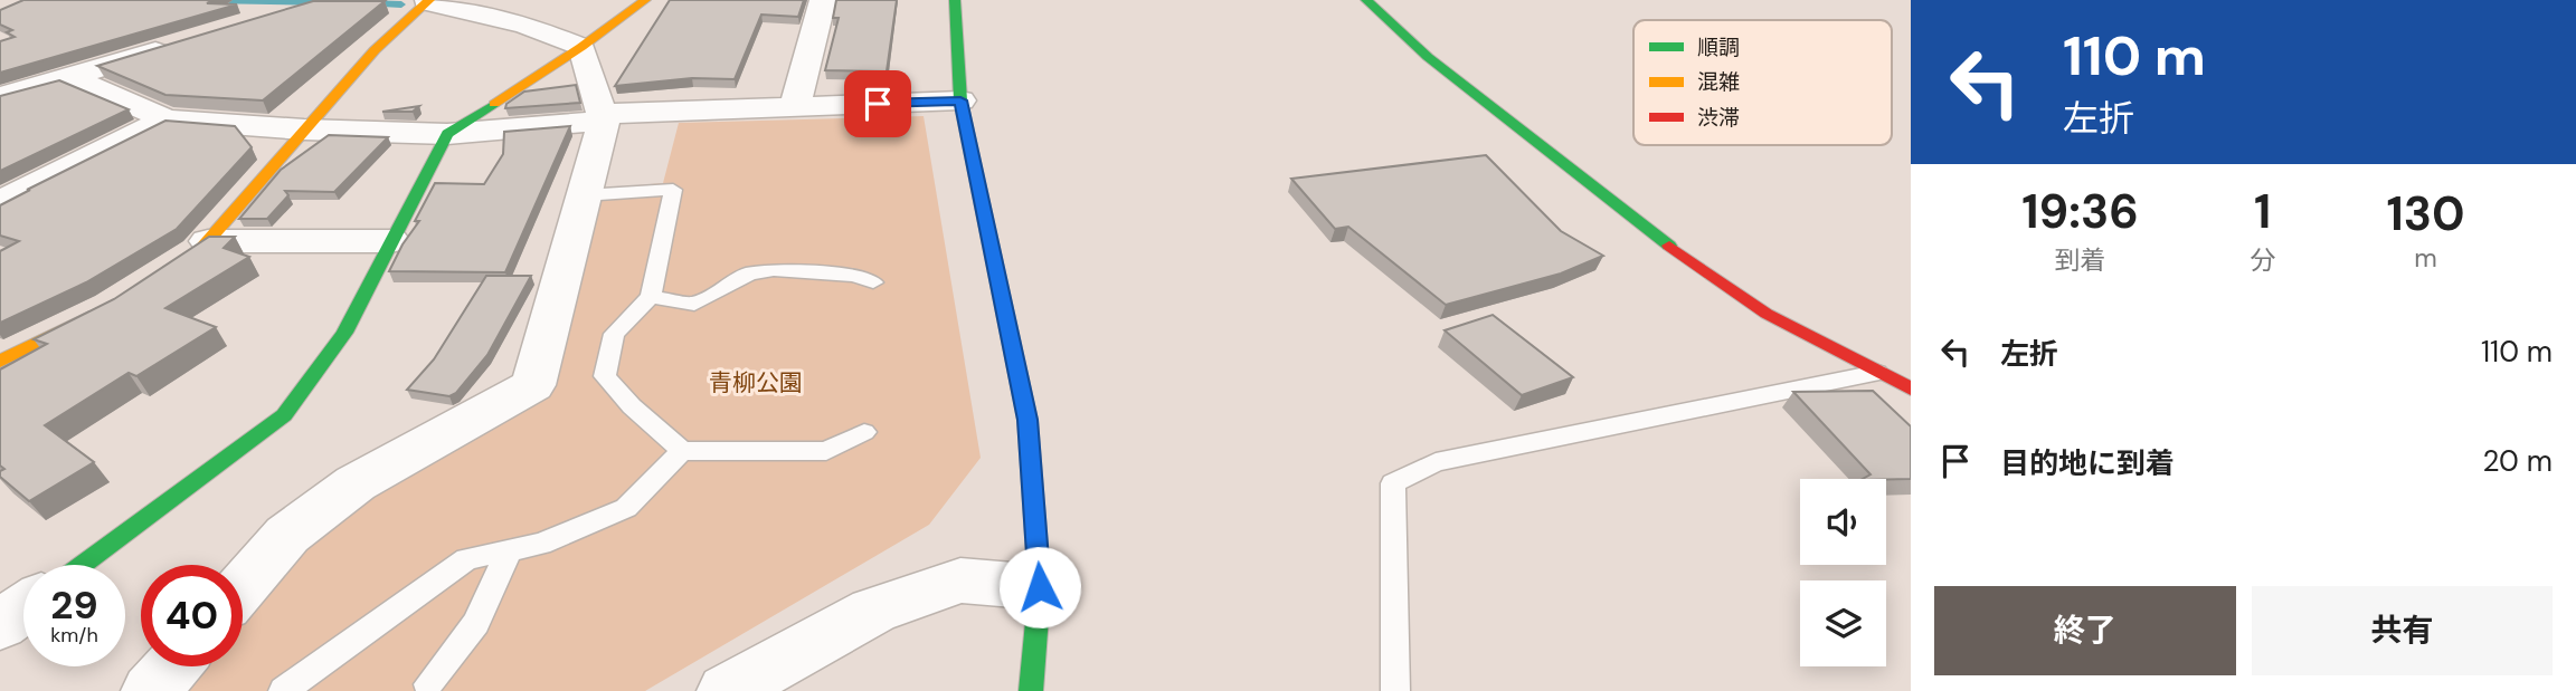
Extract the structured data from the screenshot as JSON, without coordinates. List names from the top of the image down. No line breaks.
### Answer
{"parks":["青柳公園"],"legend":["順調","混雑","渋滞"],"page":{"turn":["110 m","左折"],"eta":["19:36","到着","1","分","130","m"],"list":[{"name":"左折","value":"110 m"},{"name":"目的地に到着","value":"20 m"}],"speed":"29 km/h","limit":"40","buttons":["終了","共有"]}}
